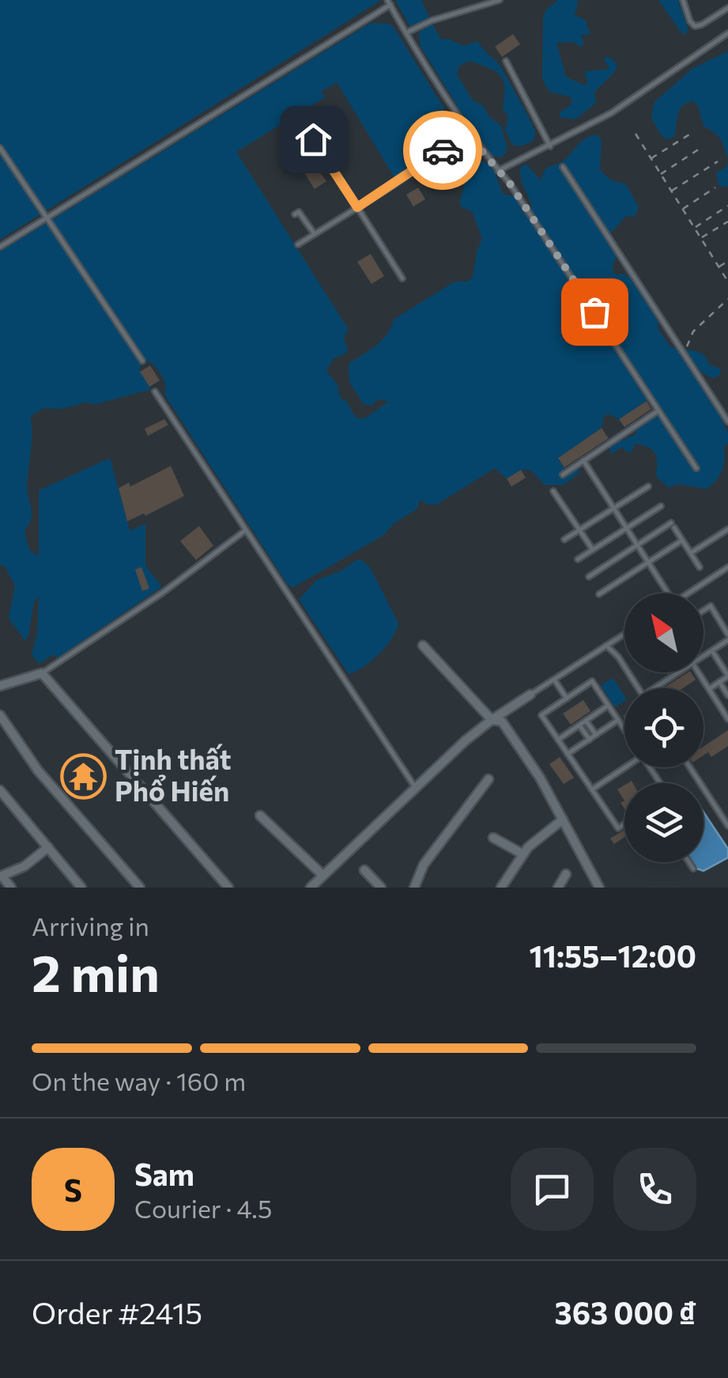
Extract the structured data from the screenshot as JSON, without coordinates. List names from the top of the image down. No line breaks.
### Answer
{"places":{"temple":["Tịnh thất Phổ Hiến"]},"north":"top left","page":{"heading":["2 min","Arriving in","11:55–12:00"],"panel":["Sam","Courier · 4.5","Order #2415","363 000 ₫"],"bar":"On the way · 160 m","round":"S"}}
